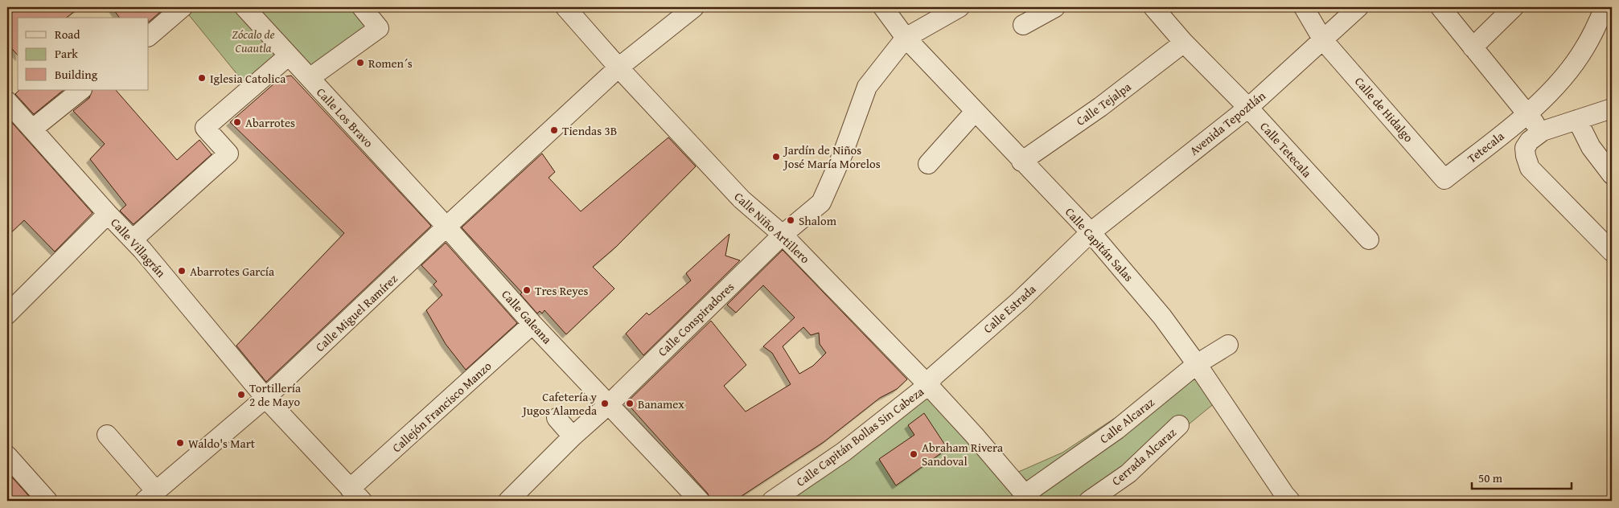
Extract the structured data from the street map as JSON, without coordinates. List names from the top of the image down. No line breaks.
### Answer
{"streets":{"street":["Calle Tejalpa","Calle de Hidalgo","Calle Los Bravo","Avenida Tepoztlán","Tetecala","Calle Tetecala","Calle Niño Artillero","Calle Capitán Salas","Calle Villagrán","Calle Estrada","Calle Miguel Ramírez","Calle Galeana","Calle Conspiradores","Callejón Francisco Manzo","Calle Alcaraz","Calle Capitán Bollas Sin Cabeza","Cerrada Alcaraz"]},"crossings":[["Calle Tejalpa","Calle Tetecala"],["Calle Tejalpa","Calle Capitán Salas"],["Calle de Hidalgo","Avenida Tepoztlán"],["Calle de Hidalgo","Tetecala"],["Calle Los Bravo","Calle Miguel Ramírez"],["Calle Los Bravo","Calle Galeana"],["Avenida Tepoztlán","Calle Tetecala"],["Avenida Tepoztlán","Calle Capitán Salas"],["Avenida Tepoztlán","Calle Estrada"],["Calle Niño Artillero","Calle Estrada"],["Calle Niño Artillero","Calle Miguel Ramírez"],["Calle Niño Artillero","Calle Conspiradores"],["Calle Niño Artillero","Calle Alcaraz"],["Calle Niño Artillero","Calle Capitán Bollas Sin Cabeza"],["Calle Capitán Salas","Calle Estrada"],["Calle Capitán Salas","Calle Conspiradores"],["Calle Capitán Salas","Calle Alcaraz"],["Calle Villagrán","Calle Miguel Ramírez"],["Calle Villagrán","Callejón Francisco Manzo"],["Calle Estrada","Calle Capitán Bollas Sin Cabeza"],["Calle Miguel Ramírez","Calle Galeana"],["Calle Galeana","Calle Conspiradores"],["Calle Galeana","Callejón Francisco Manzo"]],"parks":["Zócalo de Cuautla"],"places":["Romen´s","Iglesia Catolica","Abarrotes","Tiendas 3B","Jardín de Niños José María Morelos","Shalom","Abarrotes García","Tres Reyes","Tortillería 2 de Mayo","Cafetería y Jugos Alameda","Banamex","Waldo's Mart","Abraham Rivera Sandoval"],"legend":["Road","Park","Building"],"scale_bar":"50 m"}
